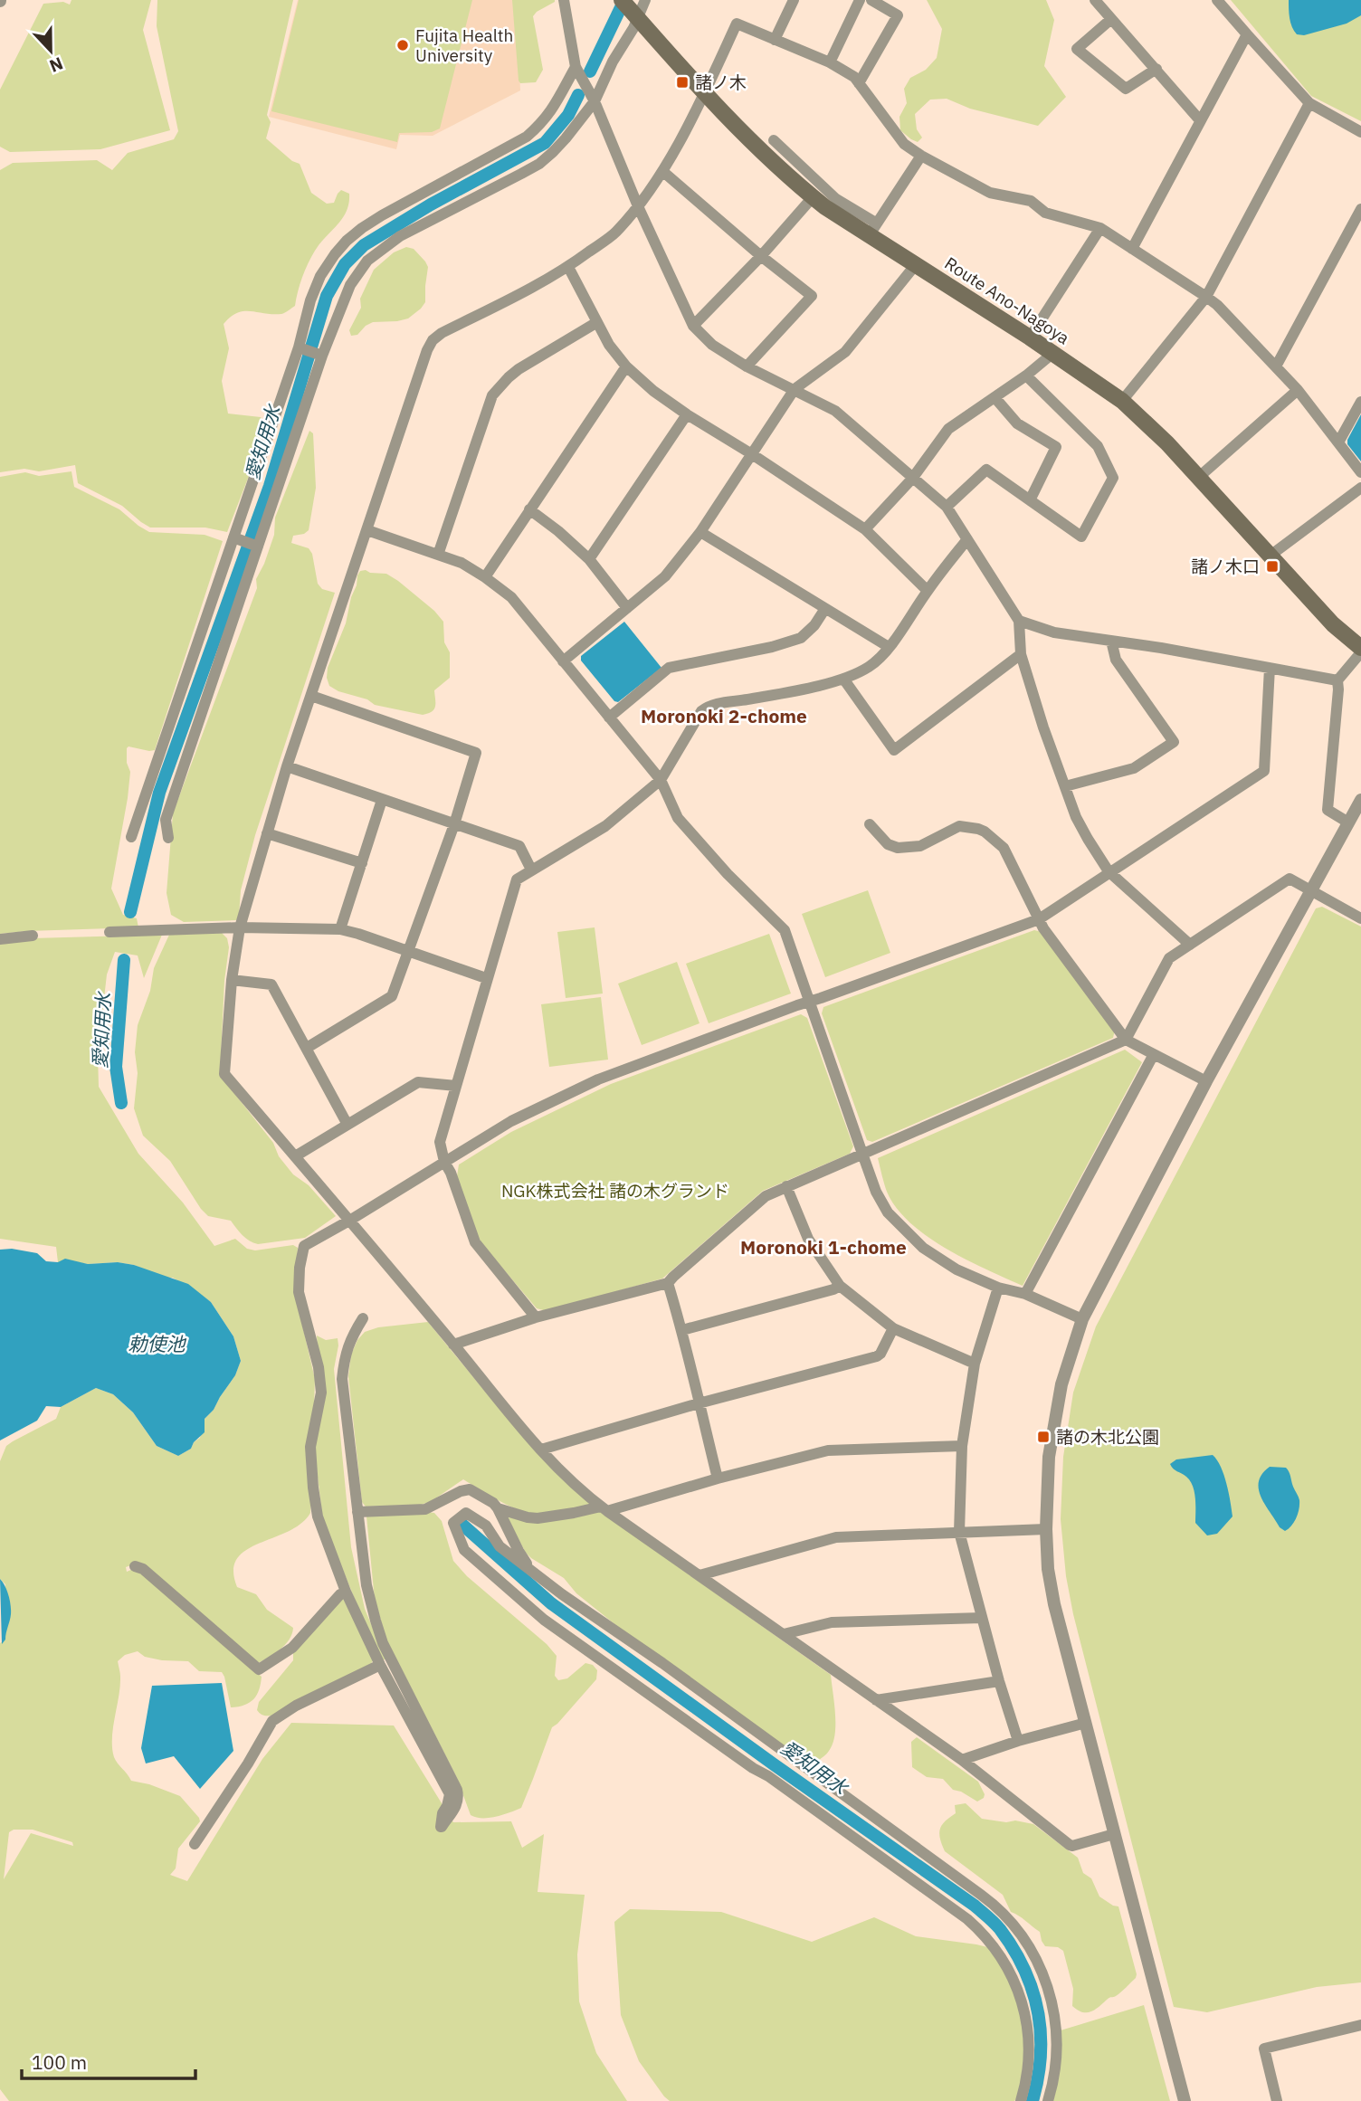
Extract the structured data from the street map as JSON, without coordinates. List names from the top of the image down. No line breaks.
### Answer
{"streets":{"main road":["Route Ano-Nagoya"]},"districts":["Moronoki 2-chome","Moronoki 1-chome"],"water":["愛知用水","勅使池"],"parks":["NGK株式会社 諸の木グランド"],"places":{"other":["Fujita Health University"],"transit":["諸ノ木","諸ノ木口","諸の木北公園"]},"scale_bar":"100 m","north":"bottom"}
